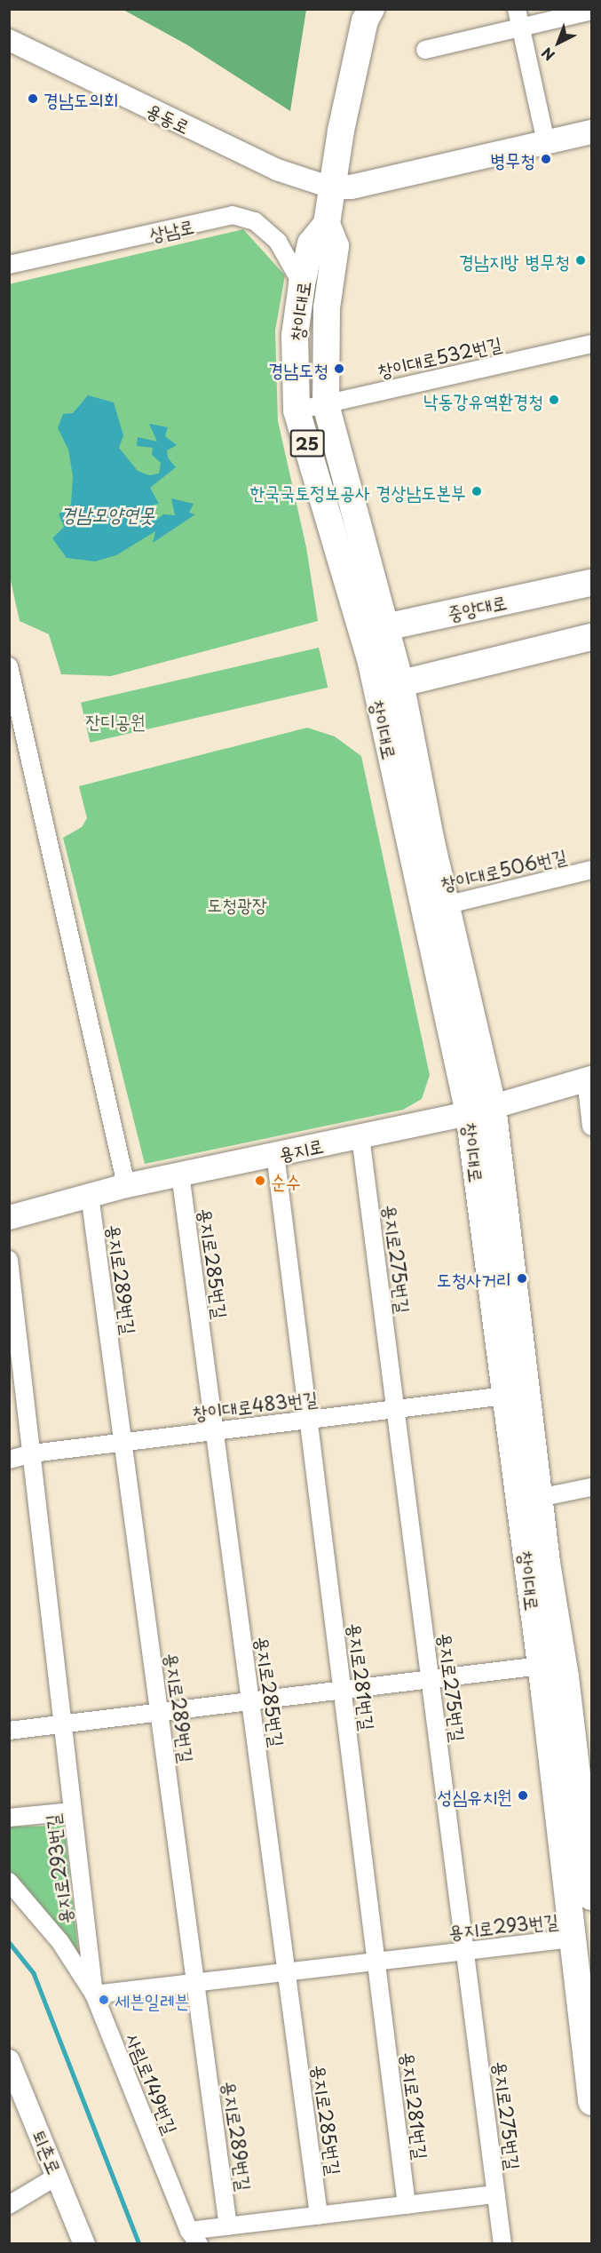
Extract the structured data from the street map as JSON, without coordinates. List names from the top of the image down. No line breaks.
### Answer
{"streets":{"main road":["창이대로","25","중앙대로","용지로"],"street":["용동로","상남로","창이대로532번길","창이대로506번길","용지로275번길","용지로285번길","용지로289번길","창이대로483번길","용지로281번길","용지로293번길","사림로149번길","퇴촌로"]},"crossings":[["용동로","창이대로"],["상남로","창이대로"],["창이대로","창이대로532번길"],["창이대로","중앙대로"],["창이대로","창이대로506번길"],["창이대로","용지로"],["창이대로","창이대로483번길"],["창이대로","용지로293번길"],["용지로","용지로275번길"],["용지로","용지로285번길"],["용지로","용지로289번길"],["용지로","용지로281번길"],["용지로275번길","창이대로483번길"],["용지로275번길","용지로293번길"],["용지로275번길","사림로149번길"],["용지로285번길","창이대로483번길"],["용지로285번길","용지로293번길"],["용지로285번길","사림로149번길"],["용지로289번길","창이대로483번길"],["용지로289번길","용지로293번길"],["용지로289번길","사림로149번길"],["창이대로483번길","용지로281번길"],["창이대로483번길","용지로293번길"],["용지로281번길","용지로293번길"],["용지로281번길","사림로149번길"],["용지로293번길","사림로149번길"]],"water":["경남모양연못"],"parks":["잔디공원","도청광장"],"places":["경남도의회","병무청","경남지방 병무청","경남도청","낙동강유역환경청","한국국토정보공사 경상남도본부","순수","도청사거리","성심유치원","세븐일레븐"],"north":"bottom left"}
